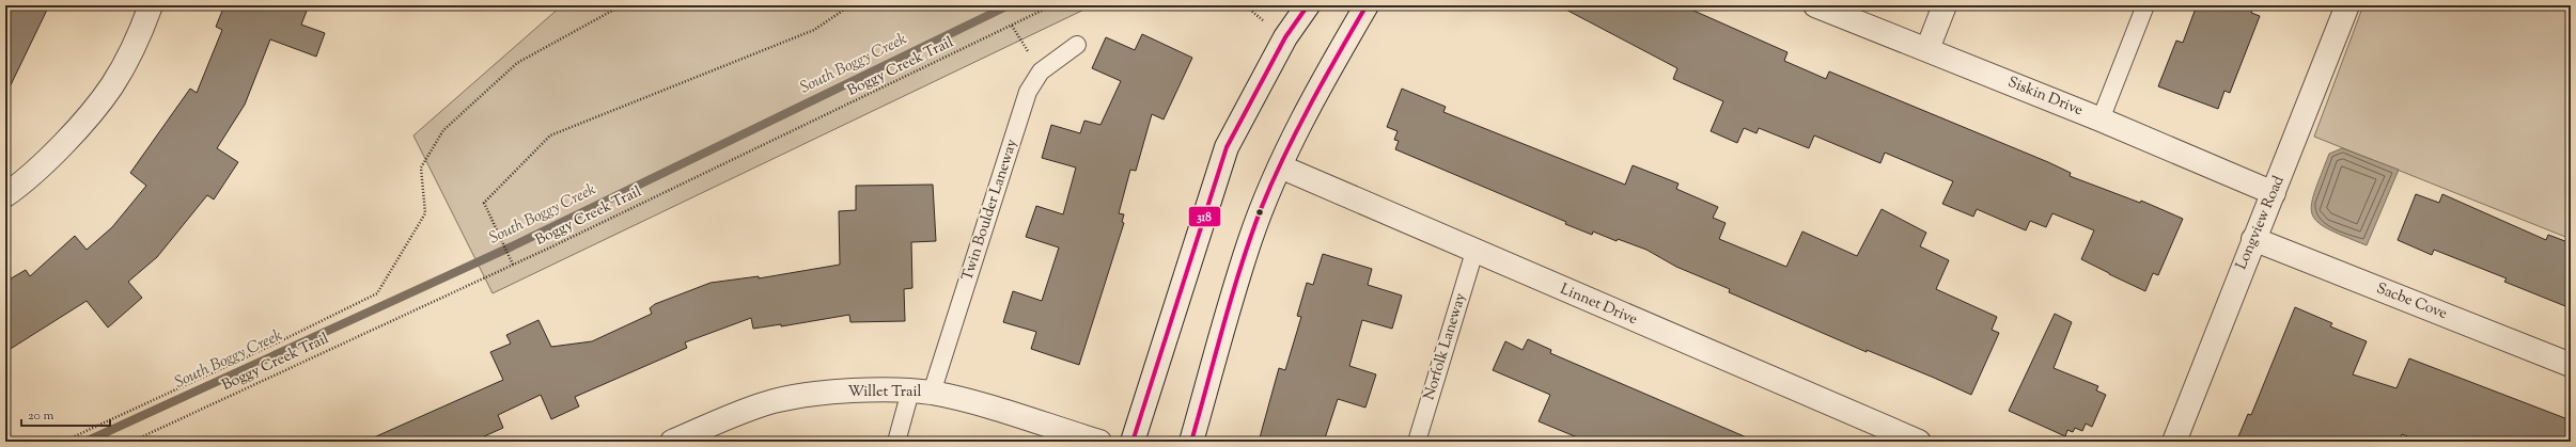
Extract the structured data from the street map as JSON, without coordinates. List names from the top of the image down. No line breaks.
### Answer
{"streets":{"street":["Siskin Drive","Longview Road","Sacbe Cove","Linnet Drive","Willet Trail"],"lane":["Twin Boulder Laneway","Norfolk Laneway"],"path":["Boggy Creek Trail"]},"crossings":[["Siskin Drive","Longview Road"],["Twin Boulder Laneway","Willet Trail"],["Longview Road","Sacbe Cove"],["Linnet Drive","Norfolk Laneway"]],"water":["South Boggy Creek"],"lines":["transit line 318"],"scale_bar":"20 m"}
